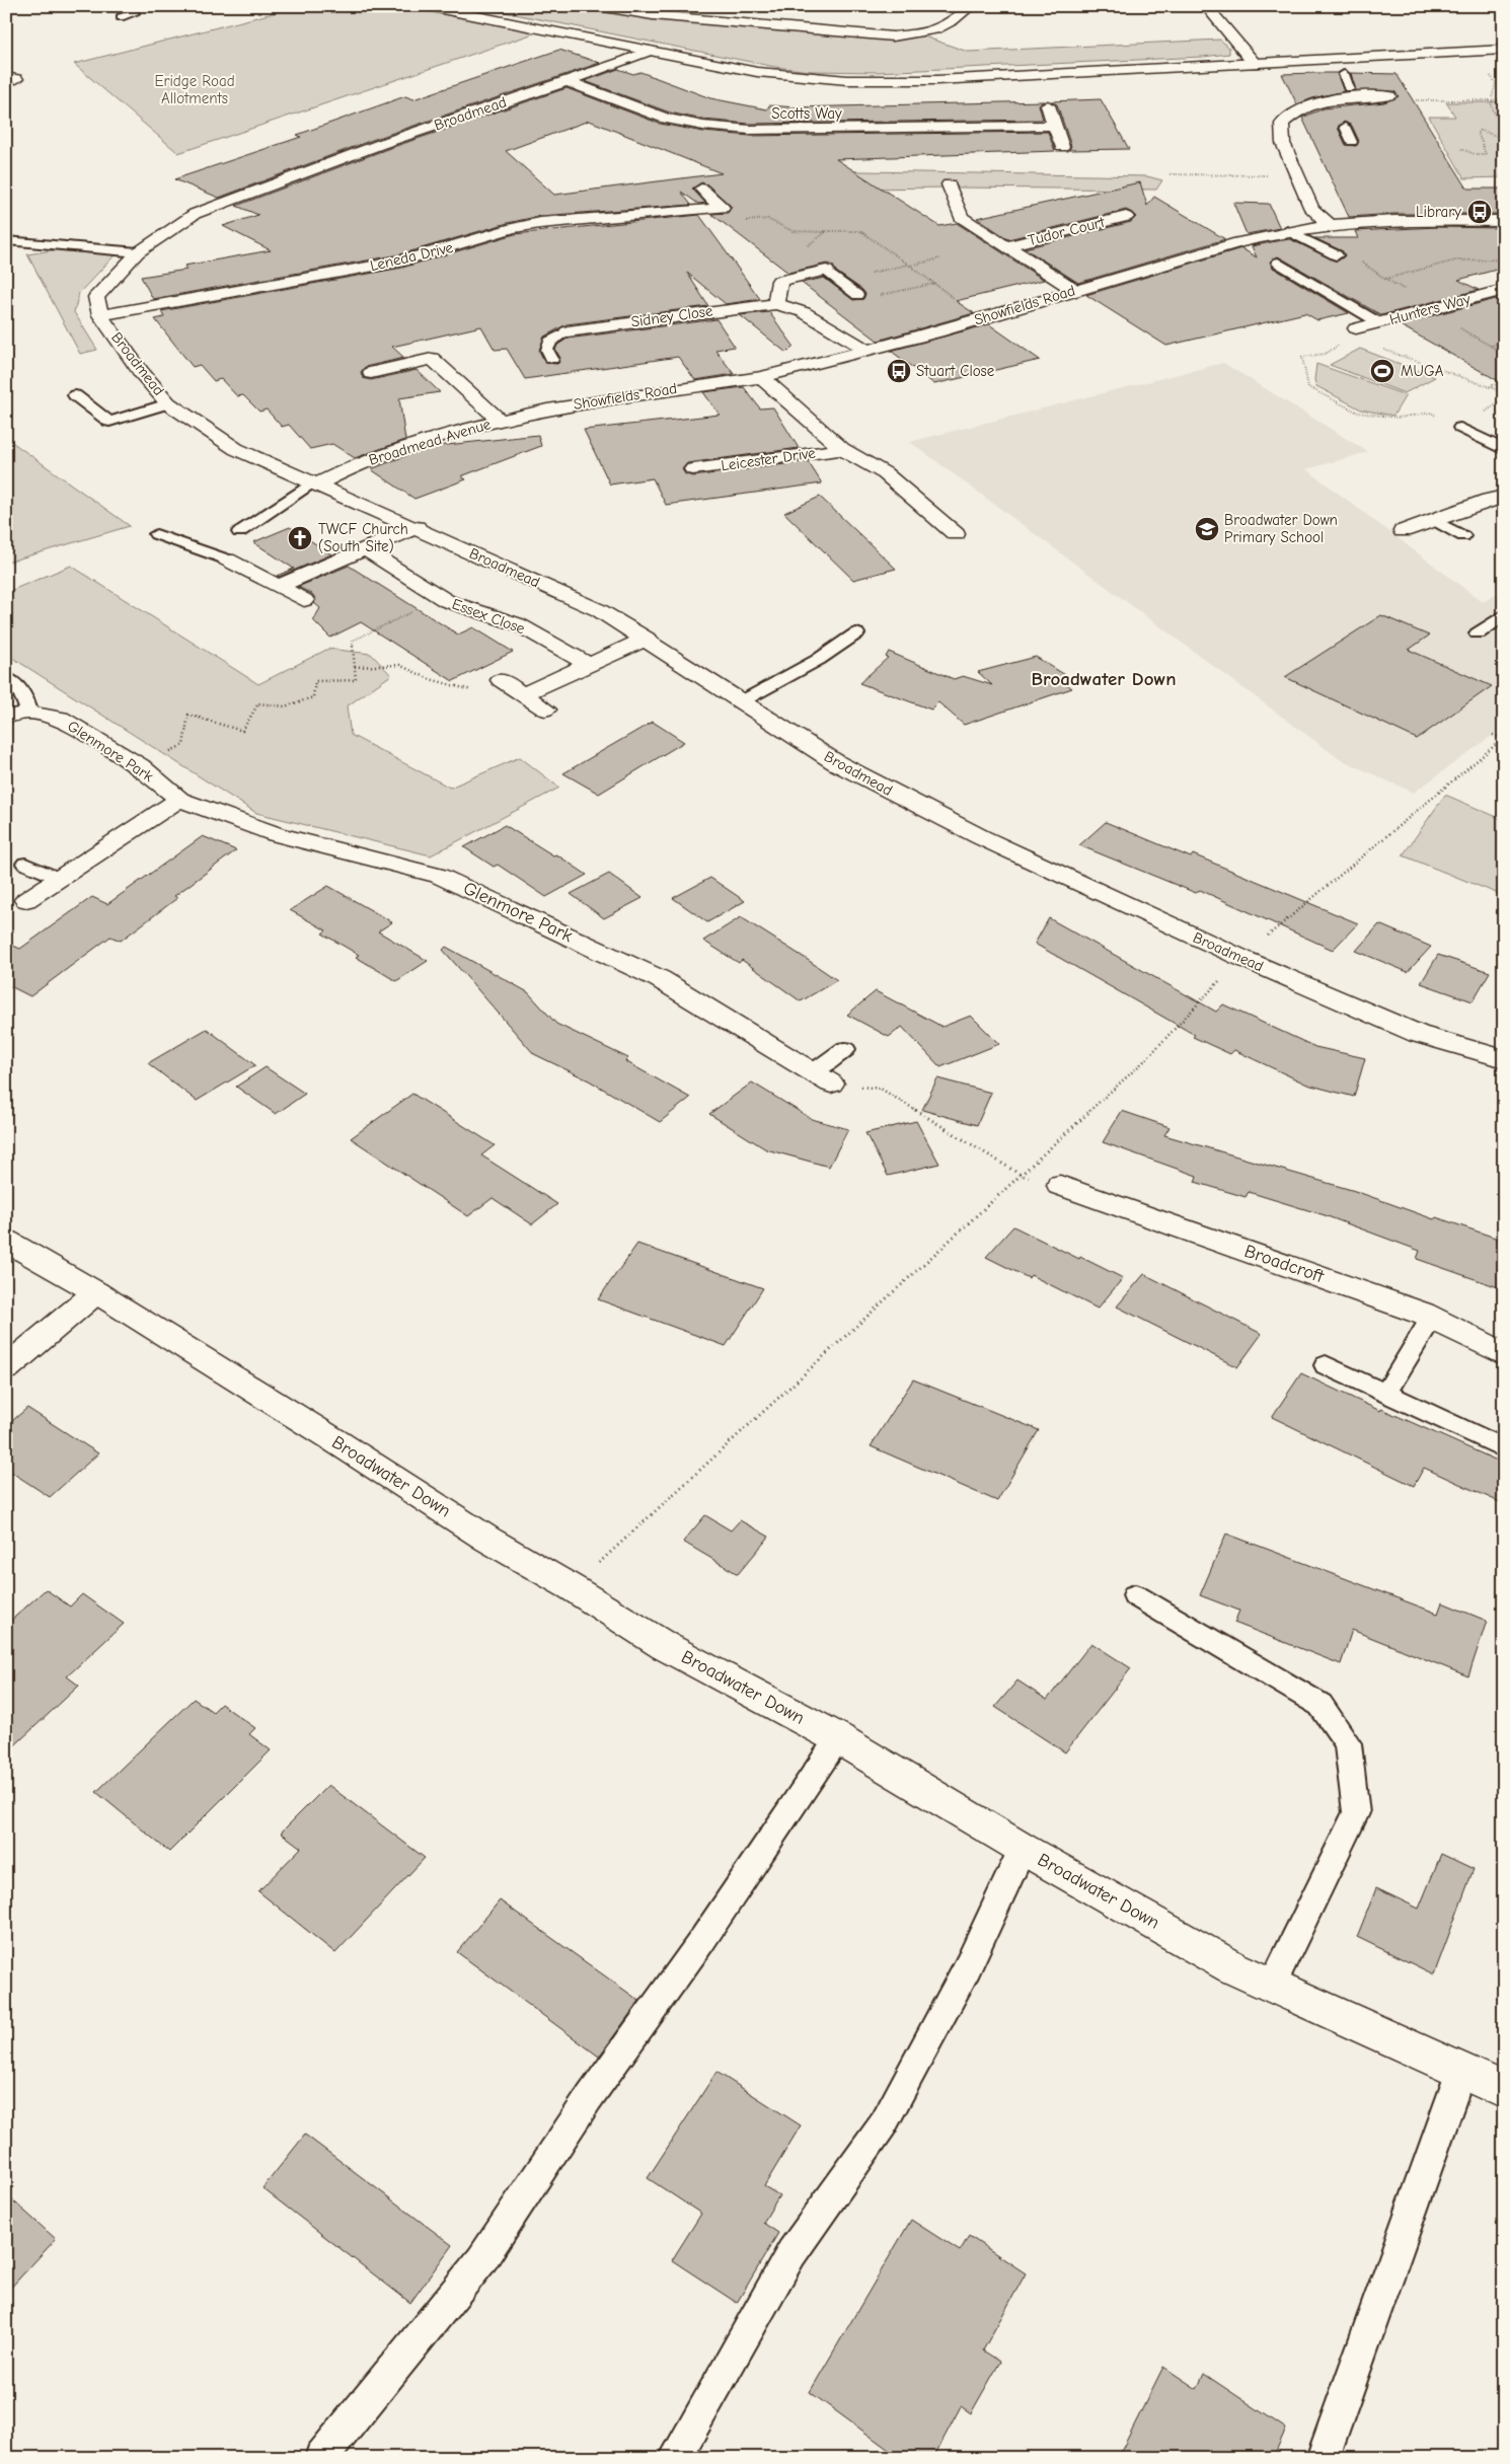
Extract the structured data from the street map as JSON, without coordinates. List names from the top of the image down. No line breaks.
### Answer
{"streets":{"main road":["Broadmead","Scotts Way","Tudor Court","Leneda Drive","Showfields Road","Hunters Way","Sidney Close","Broadmead Avenue","Leicester Drive","Essex Close","Glenmore Park","Broadcroft","Broadwater Down"]},"crossings":[["Broadmead","Scotts Way"],["Broadmead","Leneda Drive"],["Broadmead","Broadmead Avenue"],["Tudor Court","Showfields Road"],["Showfields Road","Sidney Close"],["Showfields Road","Broadmead Avenue"]],"districts":["Broadwater Down"],"parks":["Eridge Road Allotments"],"places":{"bus stop":["Library","Stuart Close"],"sports":["MUGA"],"school or university":["Broadwater Down Primary School"],"church":["TWCF Church (South Site)"]}}
